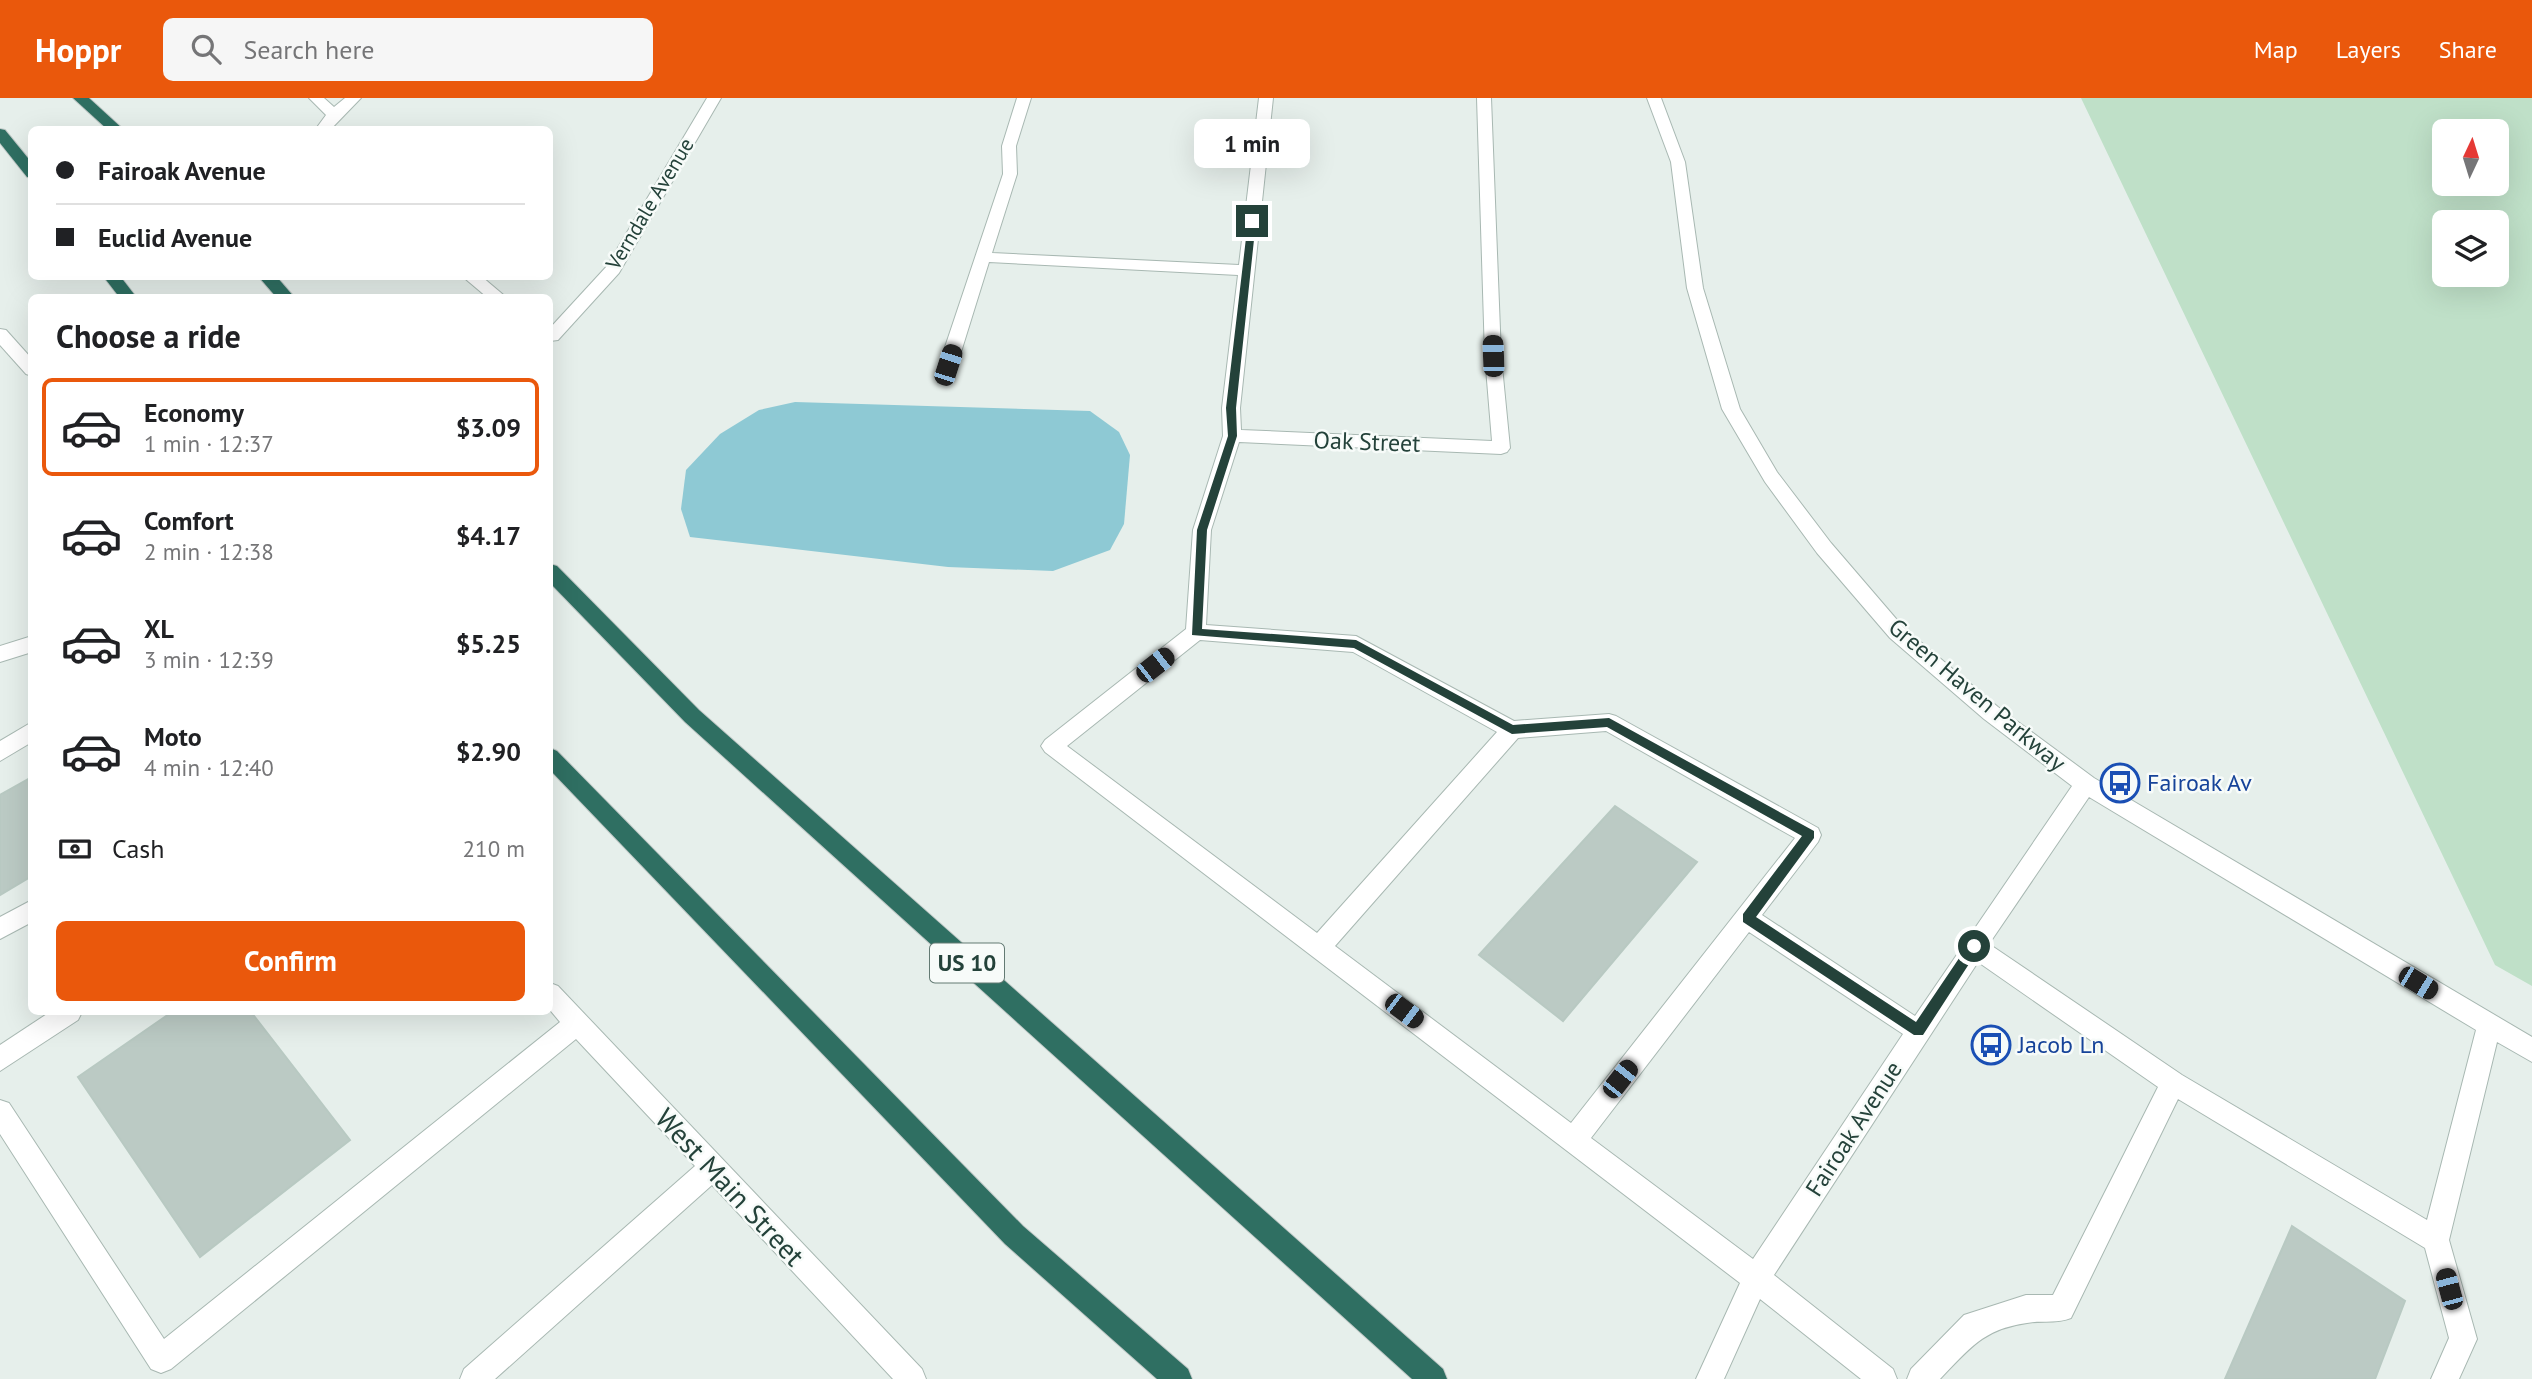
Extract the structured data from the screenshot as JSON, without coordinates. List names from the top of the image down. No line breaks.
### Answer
{"streets":{"highway":["US 10"],"street":["Verndale Avenue","Oak Street","Green Haven Parkway","Fairoak Avenue","West Main Street"]},"crossings":[["Green Haven Parkway","Fairoak Avenue"]],"places":{"bus stop":["Fairoak Av","Jacob Ln"]},"north":"top","page":{"header":"Hoppr","search":"Search here","nav":["Map","Layers","Share"],"bubble":"1 min","banner":["Fairoak Avenue","Euclid Avenue"],"heading":"Choose a ride","list":[{"name":"Economy","note":"1 min · 12:37","value":"$3.09"},{"name":"Comfort","note":"2 min · 12:38","value":"$4.17"},{"name":"XL","note":"3 min · 12:39","value":"$5.25"},{"name":"Moto","note":"4 min · 12:40","value":"$2.90"}],"pay":["Cash","210 m"],"buttons":"Confirm"}}
